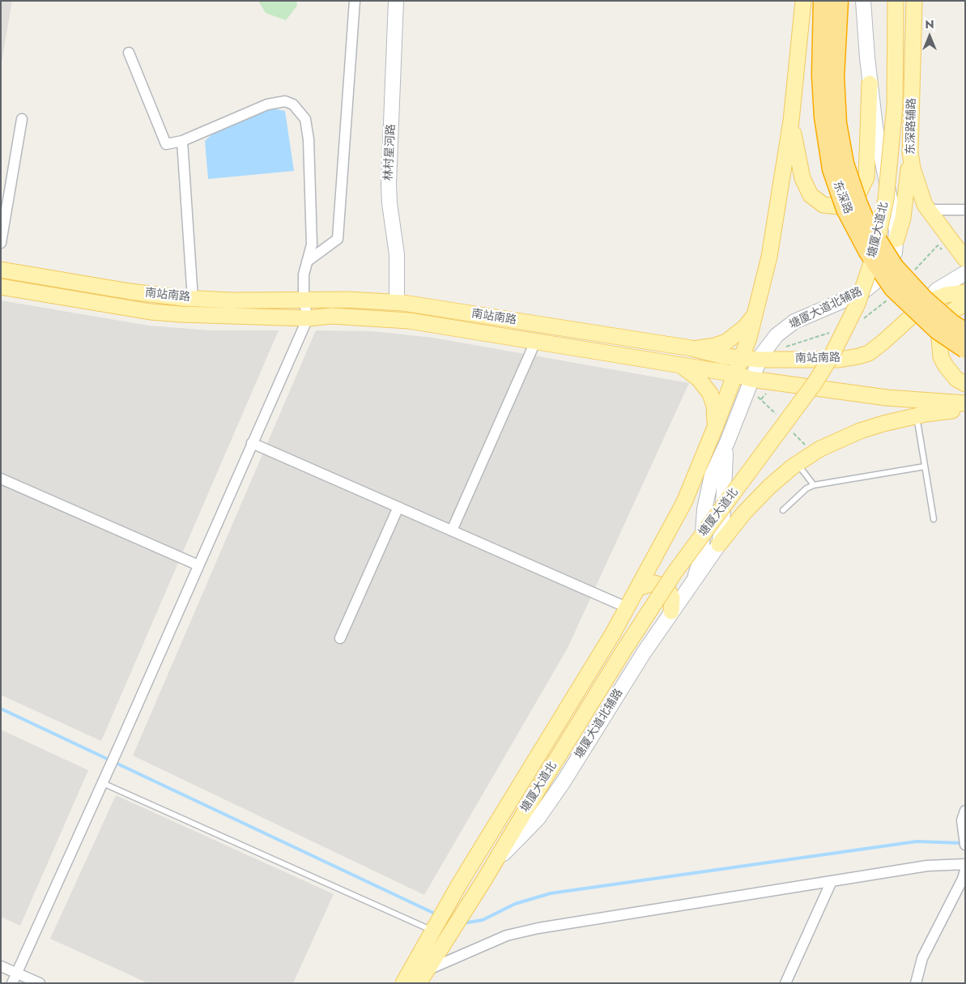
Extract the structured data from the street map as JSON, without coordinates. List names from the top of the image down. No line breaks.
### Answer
{"streets":{"highway":["东深路"],"main road":["东深路辅路","林村星河路","塘厦大道北","南站南路","塘厦大道北辅路"]},"crossings":[["林村星河路","南站南路"],["塘厦大道北","南站南路"],["塘厦大道北","塘厦大道北辅路"],["南站南路","塘厦大道北辅路"]],"north":"top"}
